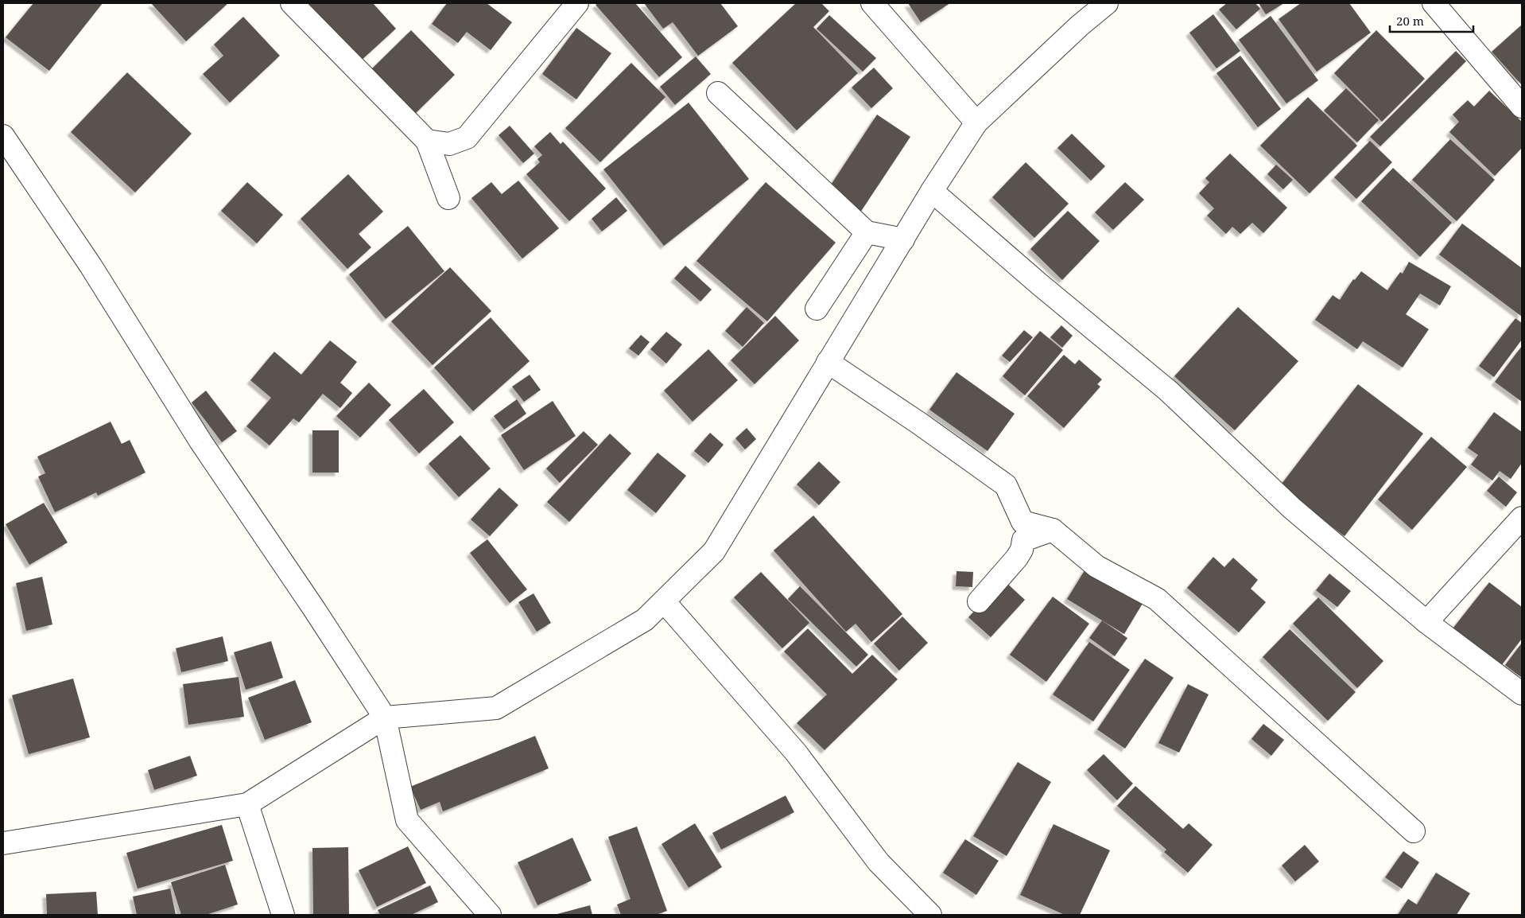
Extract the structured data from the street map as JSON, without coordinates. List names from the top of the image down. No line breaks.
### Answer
{"scale_bar":"20 m"}
